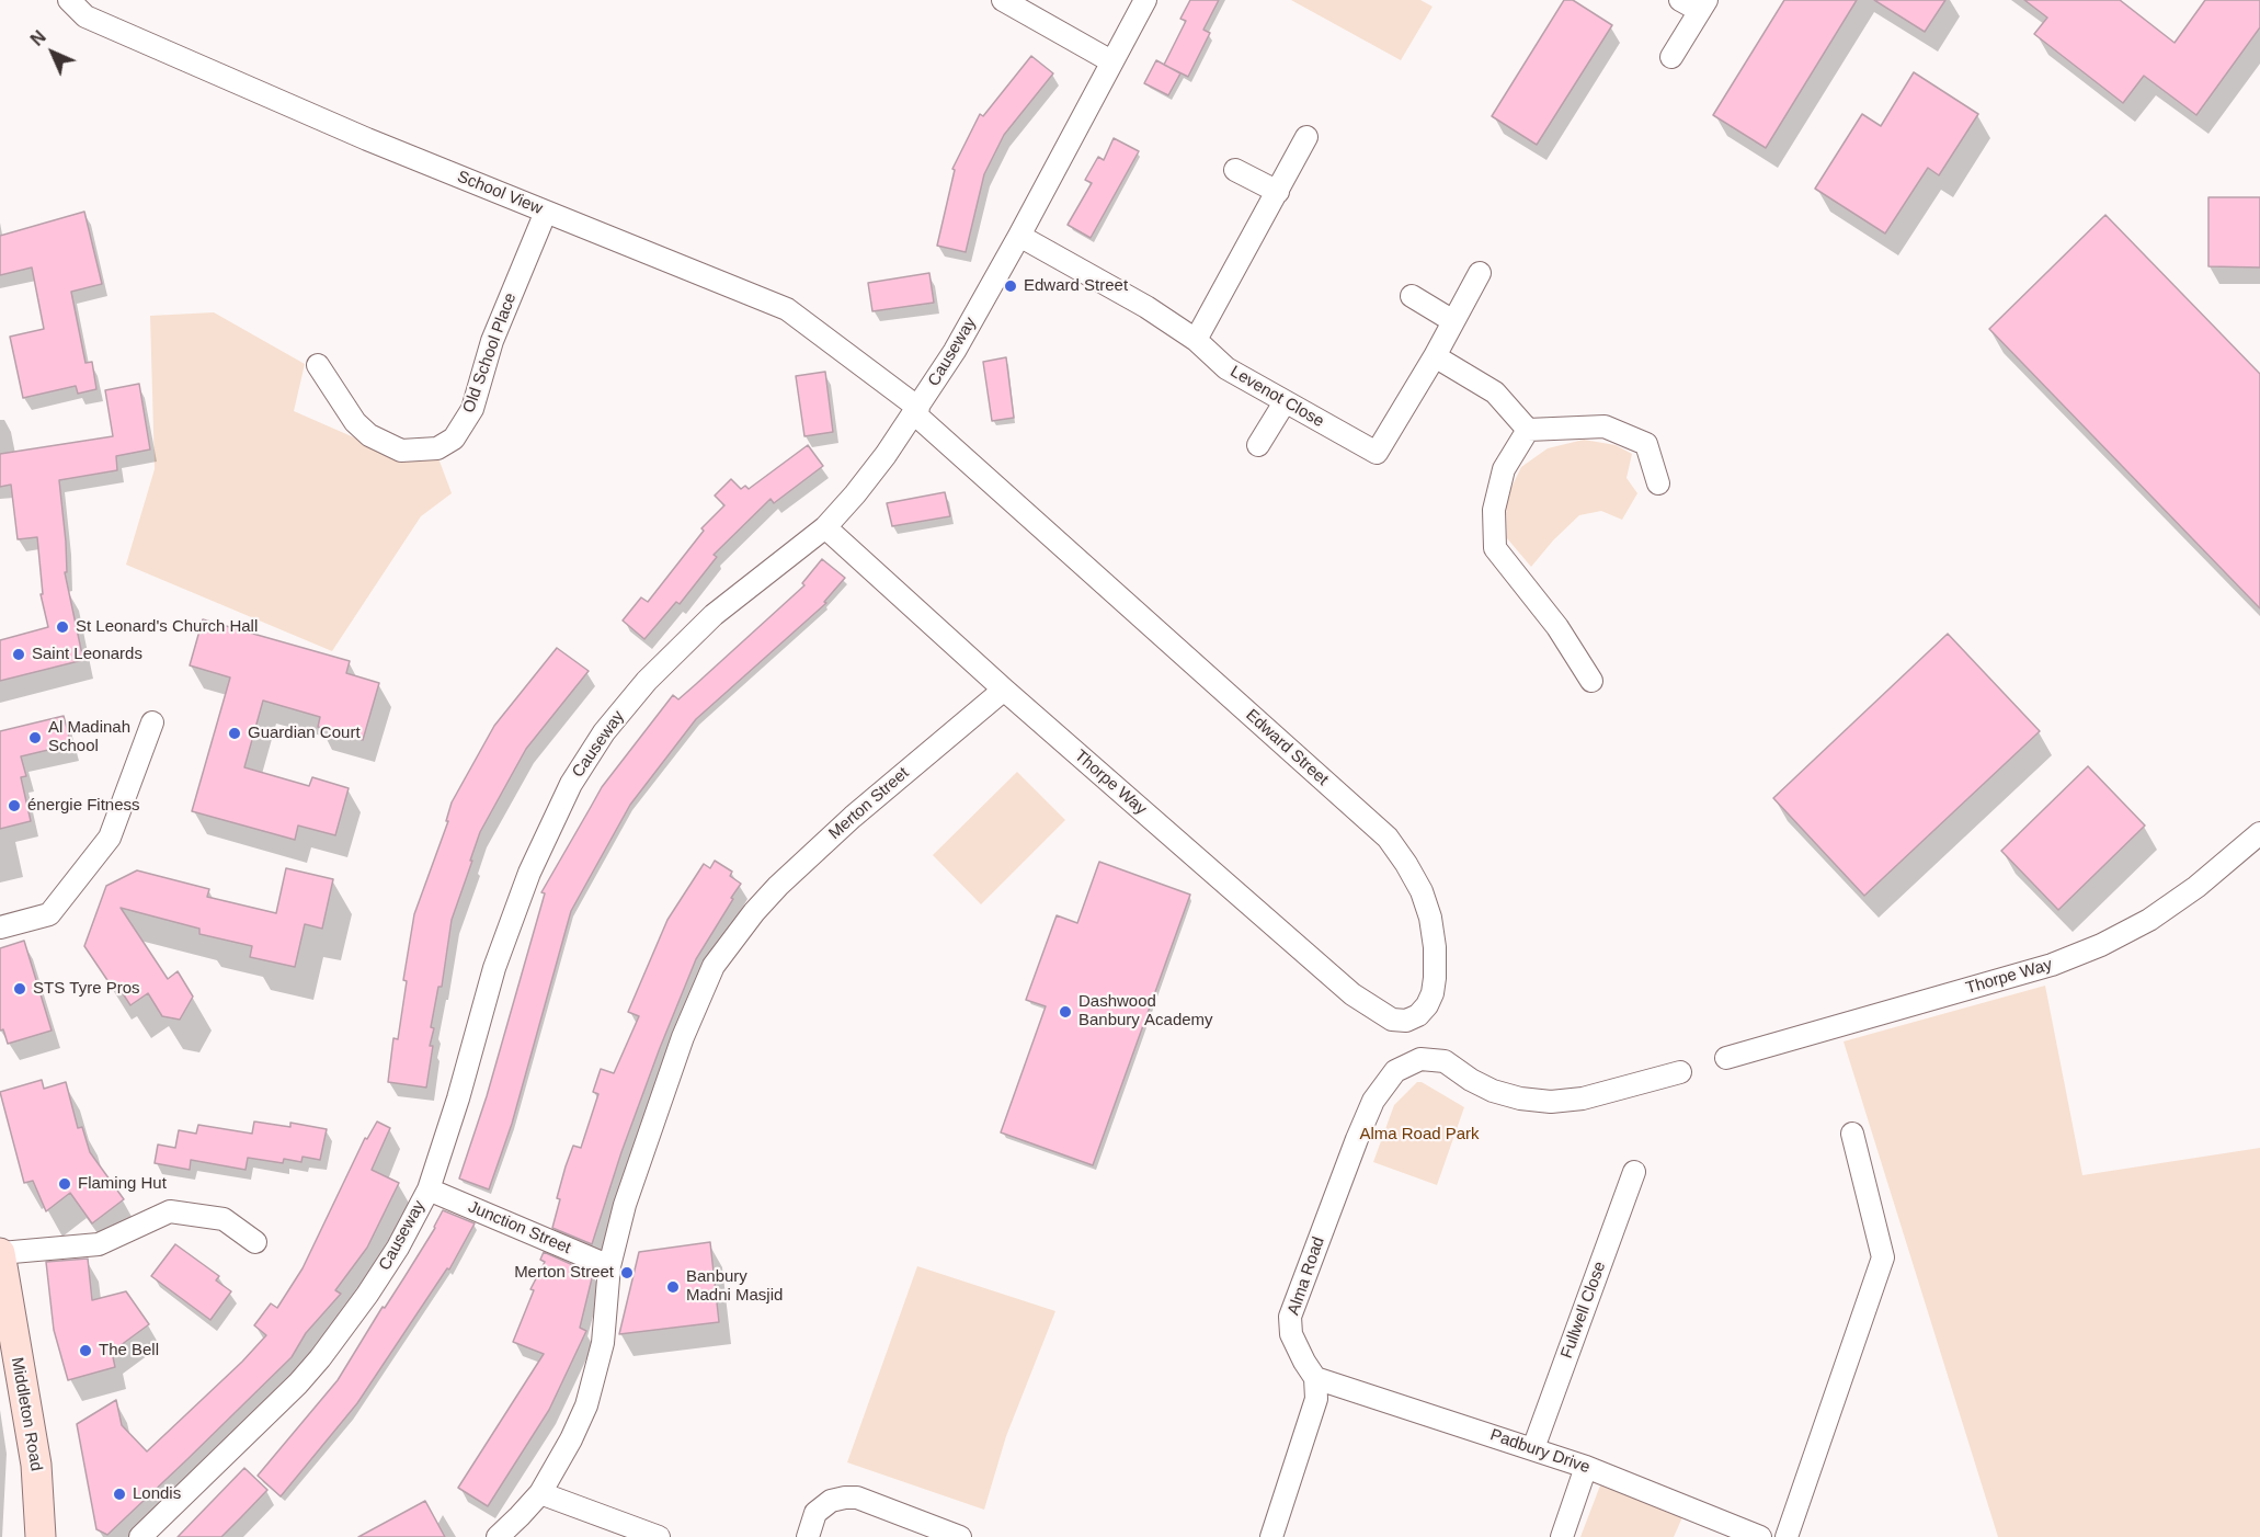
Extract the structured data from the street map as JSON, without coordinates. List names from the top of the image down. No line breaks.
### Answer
{"streets":{"street":["School View","Causeway","Old School Place","Levenot Close","Edward Street","Thorpe Way","Merton Street","Junction Street","Alma Road","Fullwell Close","Middleton Road","Padbury Drive"]},"crossings":[["School View","Causeway"],["School View","Old School Place"],["School View","Edward Street"],["Causeway","Levenot Close"],["Causeway","Edward Street"],["Causeway","Thorpe Way"],["Causeway","Junction Street"],["Edward Street","Thorpe Way"],["Thorpe Way","Merton Street"],["Merton Street","Junction Street"],["Alma Road","Padbury Drive"],["Fullwell Close","Padbury Drive"]],"parks":["Alma Road Park"],"places":["Edward Street","St Leonard's Church Hall","Saint Leonards","Guardian Court","Al Madinah School","énergie Fitness","STS Tyre Pros","Dashwood Banbury Academy","Flaming Hut","Merton Street","Banbury Madni Masjid","The Bell","Londis"],"north":"top left"}
